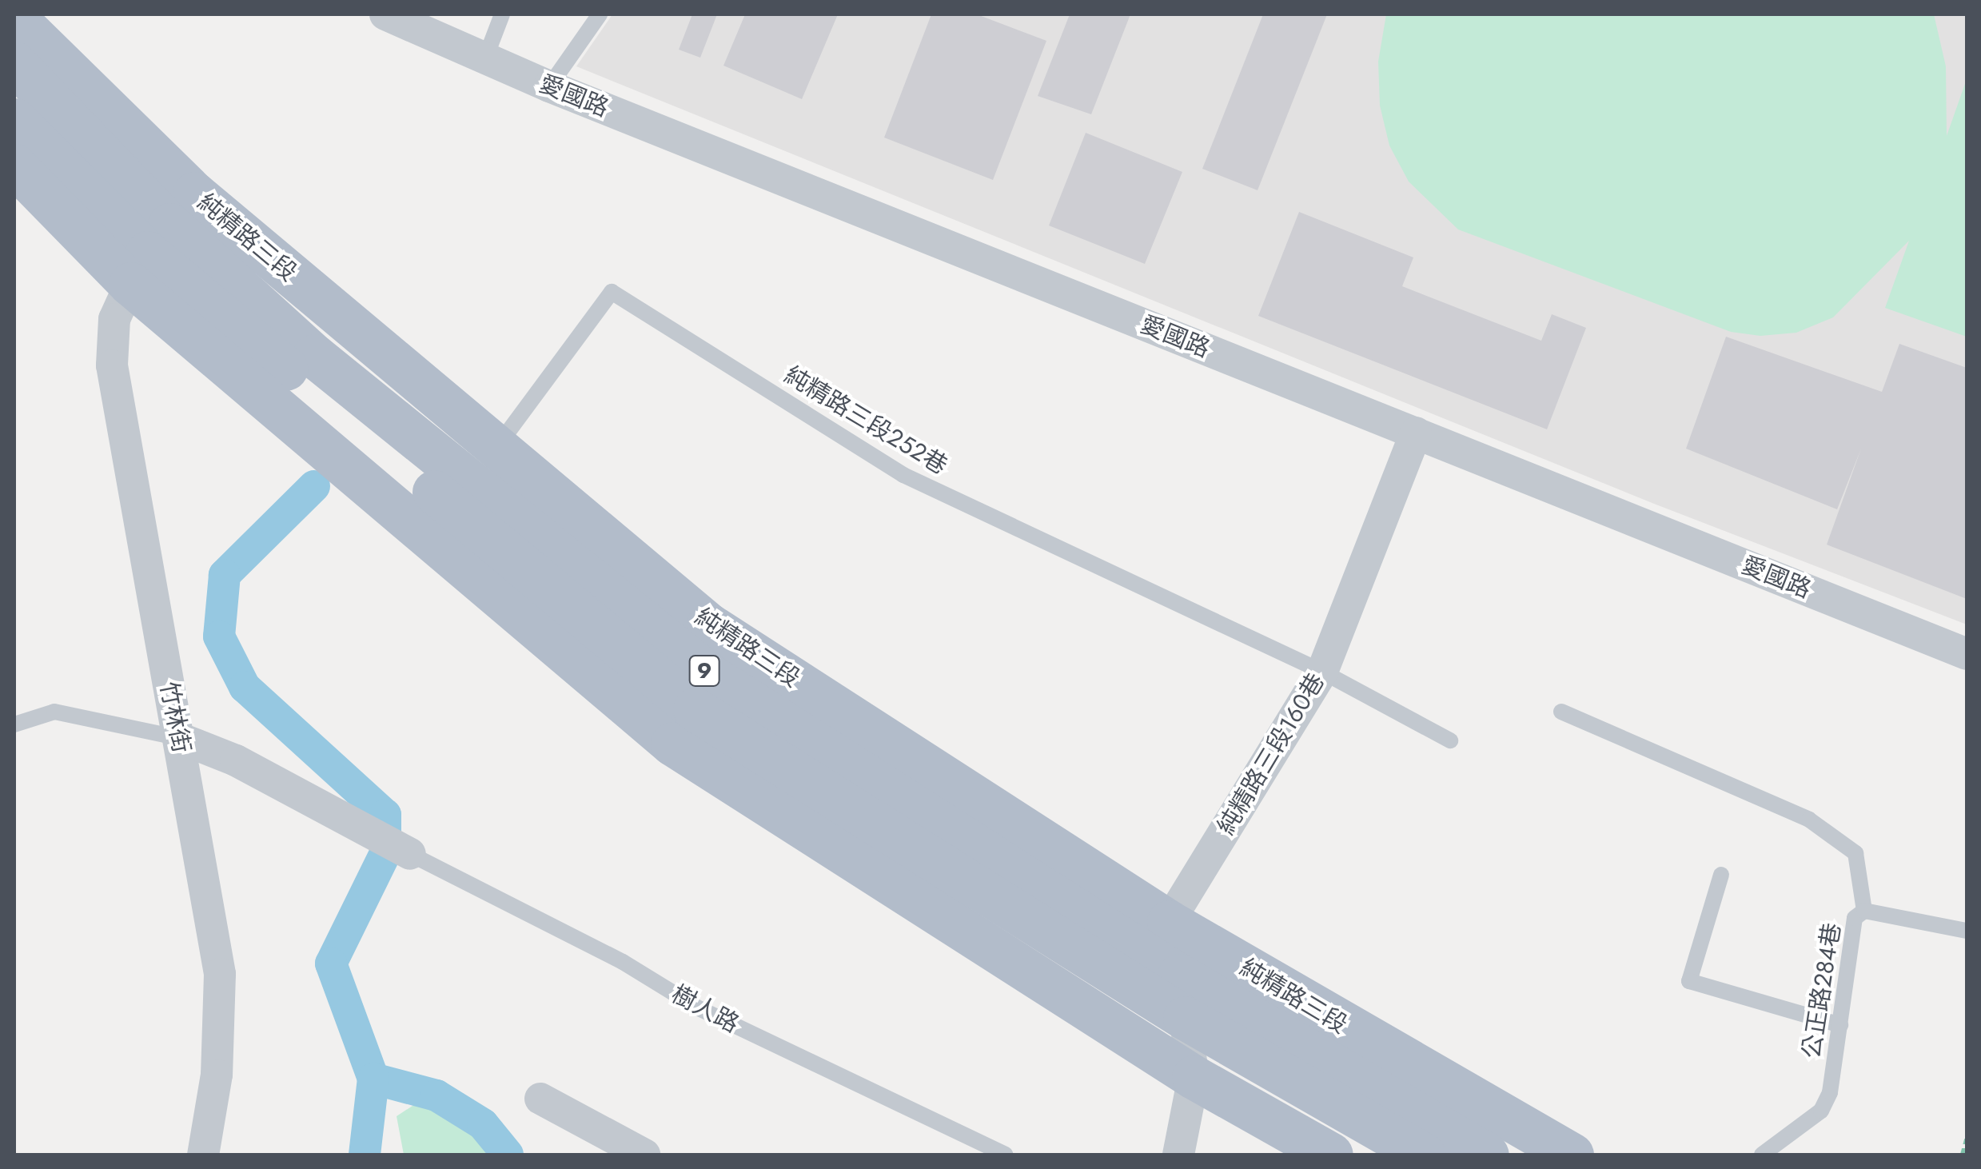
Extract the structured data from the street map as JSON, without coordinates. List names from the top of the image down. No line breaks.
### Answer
{"streets":{"main road":["純精路三段","9"],"street":["愛國路","竹林街","純精路三段160巷"],"lane":["純精路三段252巷","公正路284巷","樹人路"]},"crossings":[["愛國路","純精路三段160巷"],["純精路三段","純精路三段252巷"],["純精路三段","竹林街"],["純精路三段","純精路三段160巷"],["純精路三段252巷","純精路三段160巷"]]}
